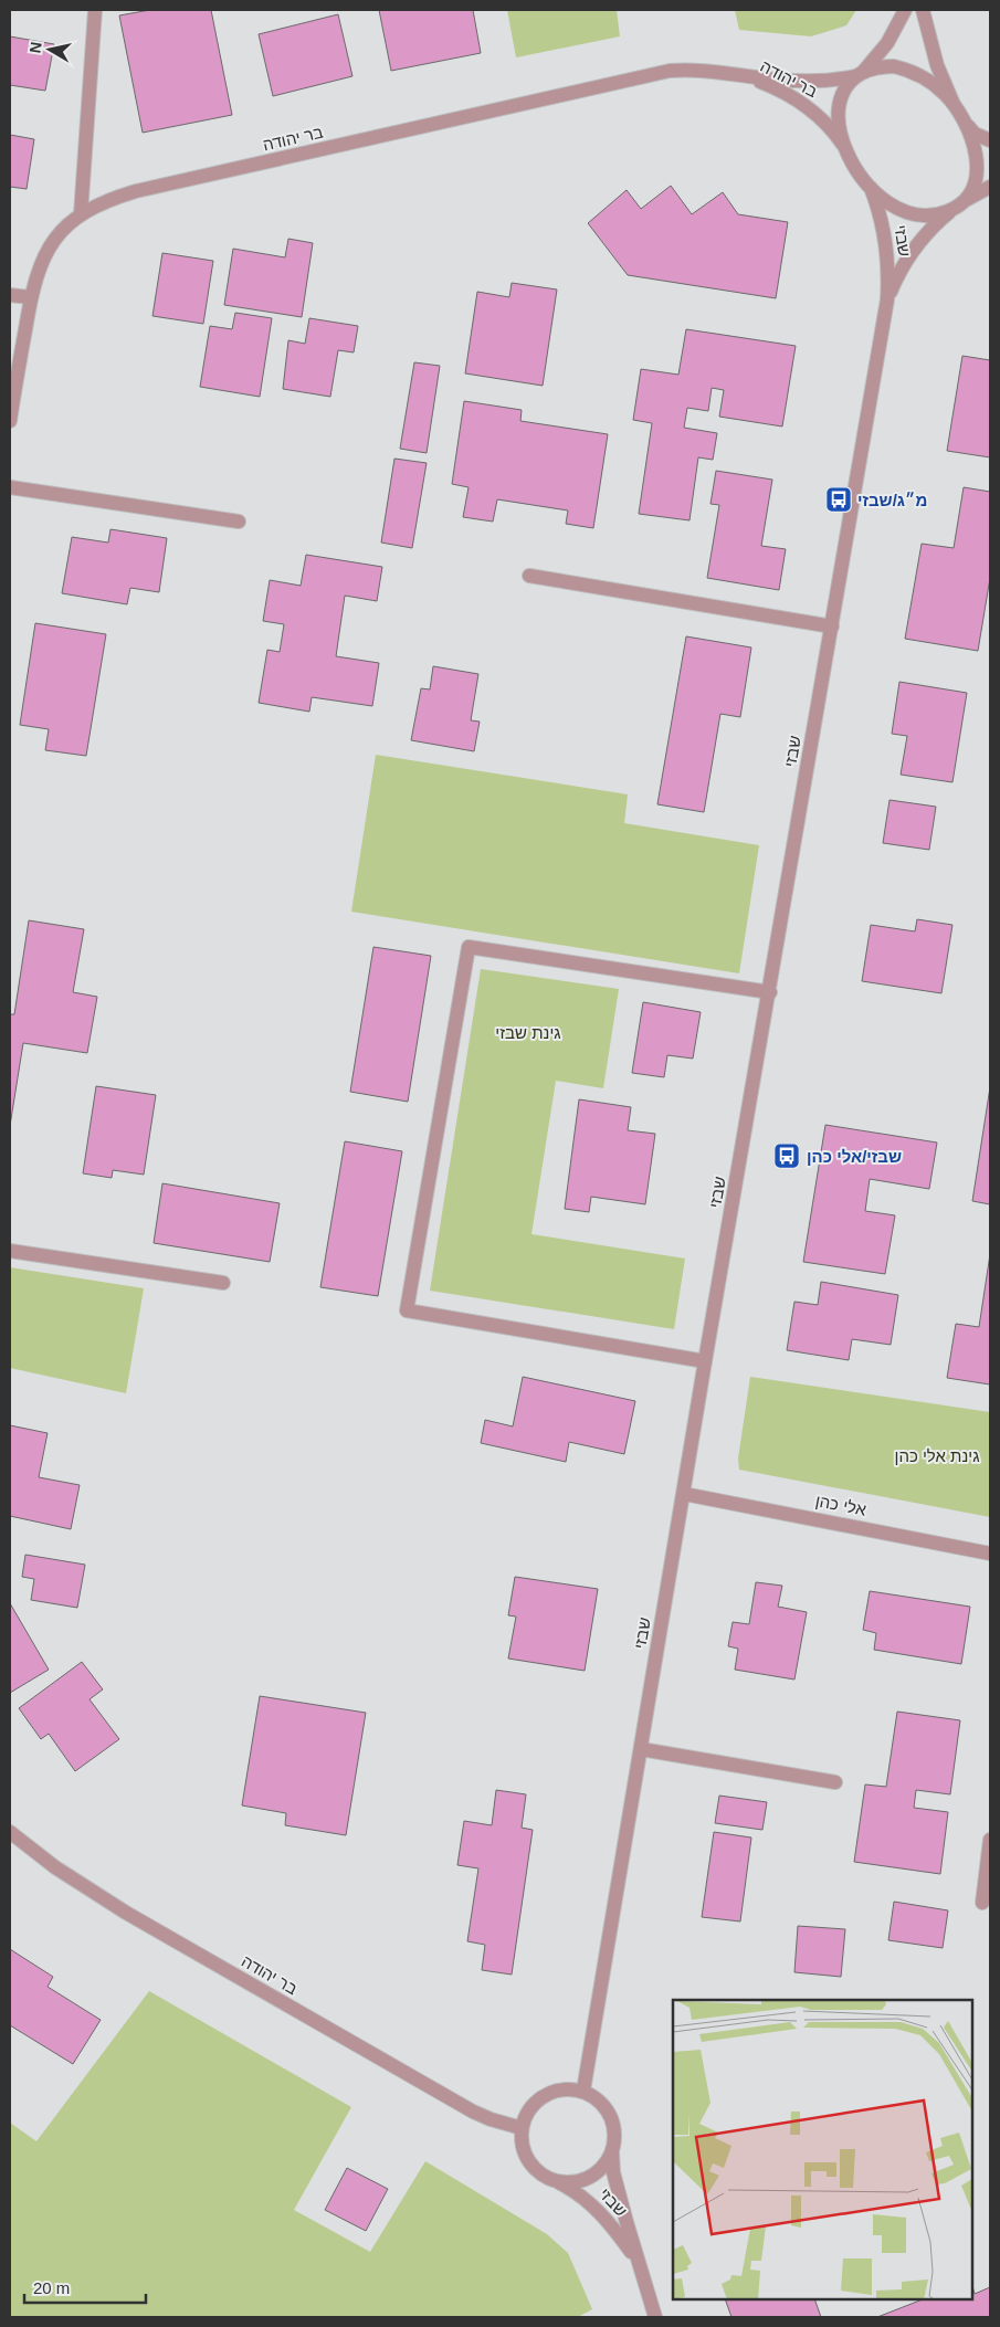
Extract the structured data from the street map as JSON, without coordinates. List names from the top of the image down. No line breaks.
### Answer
{"streets":{"street":["בר יהודה","שבזי","אלי כהן"]},"crossings":[["בר יהודה","שבזי"],["שבזי","אלי כהן"]],"parks":["גינת שבזי","גינת אלי כהן"],"places":{"bus stop":["מ״ג/שבזי","שבזי/אלי כהן"]},"scale_bar":"20 m","north":"left"}
